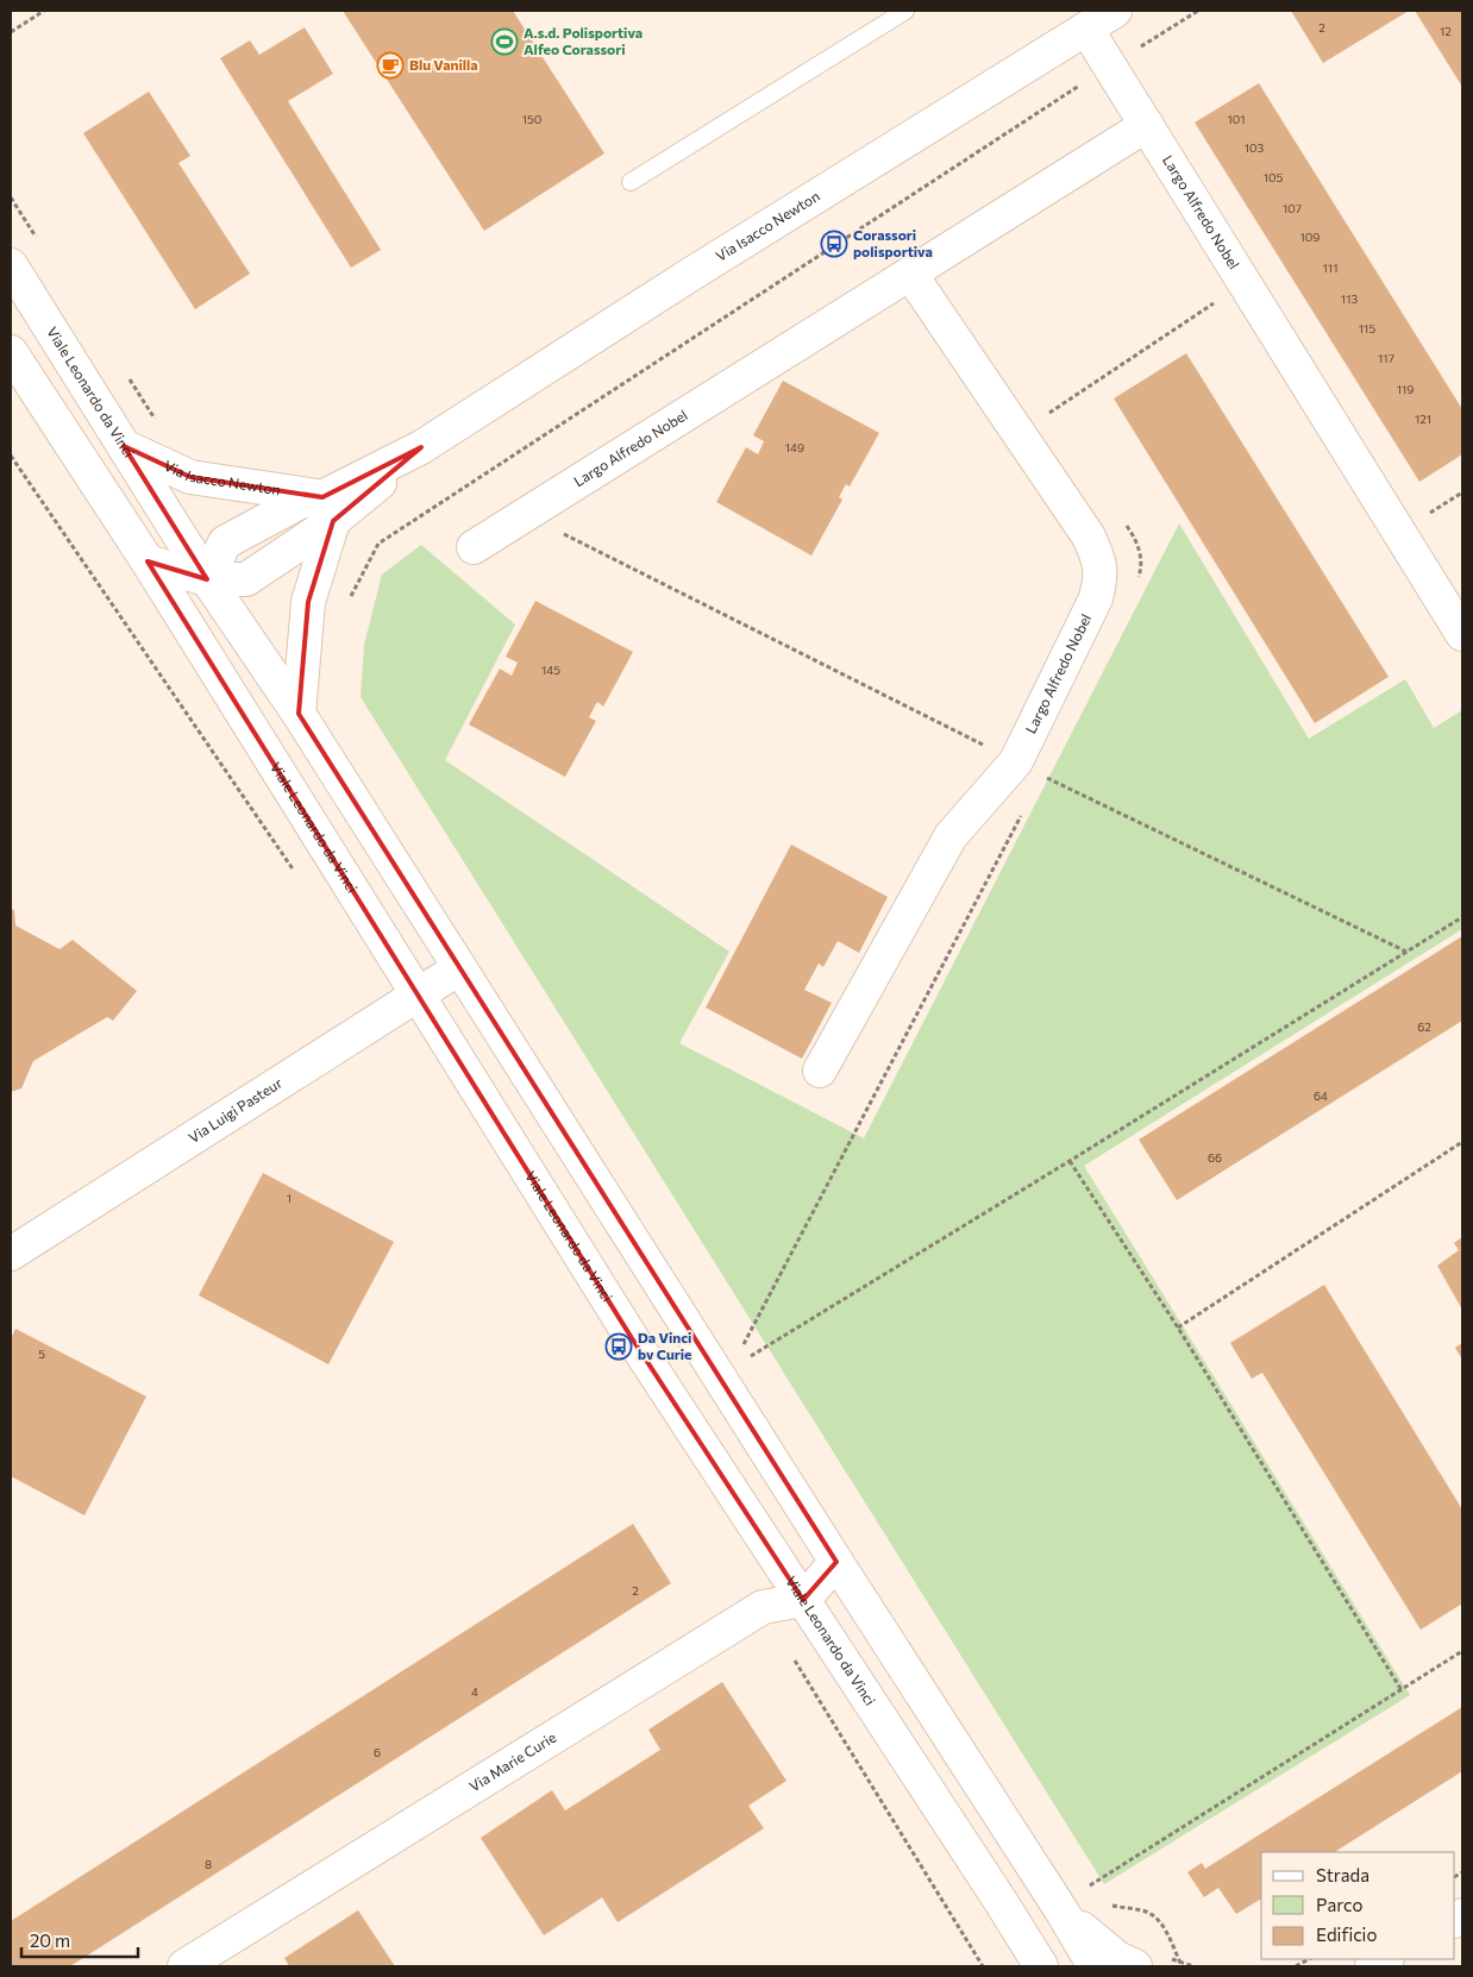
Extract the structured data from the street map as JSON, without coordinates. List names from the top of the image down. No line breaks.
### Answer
{"streets":{"street":["Largo Alfredo Nobel","Via Isacco Newton","Viale Leonardo da Vinci","Via Luigi Pasteur","Via Marie Curie"]},"crossings":[["Largo Alfredo Nobel","Via Isacco Newton"],["Via Isacco Newton","Viale Leonardo da Vinci"],["Viale Leonardo da Vinci","Via Luigi Pasteur"],["Viale Leonardo da Vinci","Via Marie Curie"]],"places":{"sports":["A.s.d. Polisportiva Alfeo Corassori"],"cafe":["Blu Vanilla"],"bus stop":["Corassori polisportiva","Da Vinci bv Curie"]},"house_numbers":["2","12","150","101","103","105","107","109","111","113","115","117","119","121","149","145","62","64","66","1","5","2","4","6","8"],"legend":["Strada","Parco","Edificio"],"scale_bar":"20 m"}
